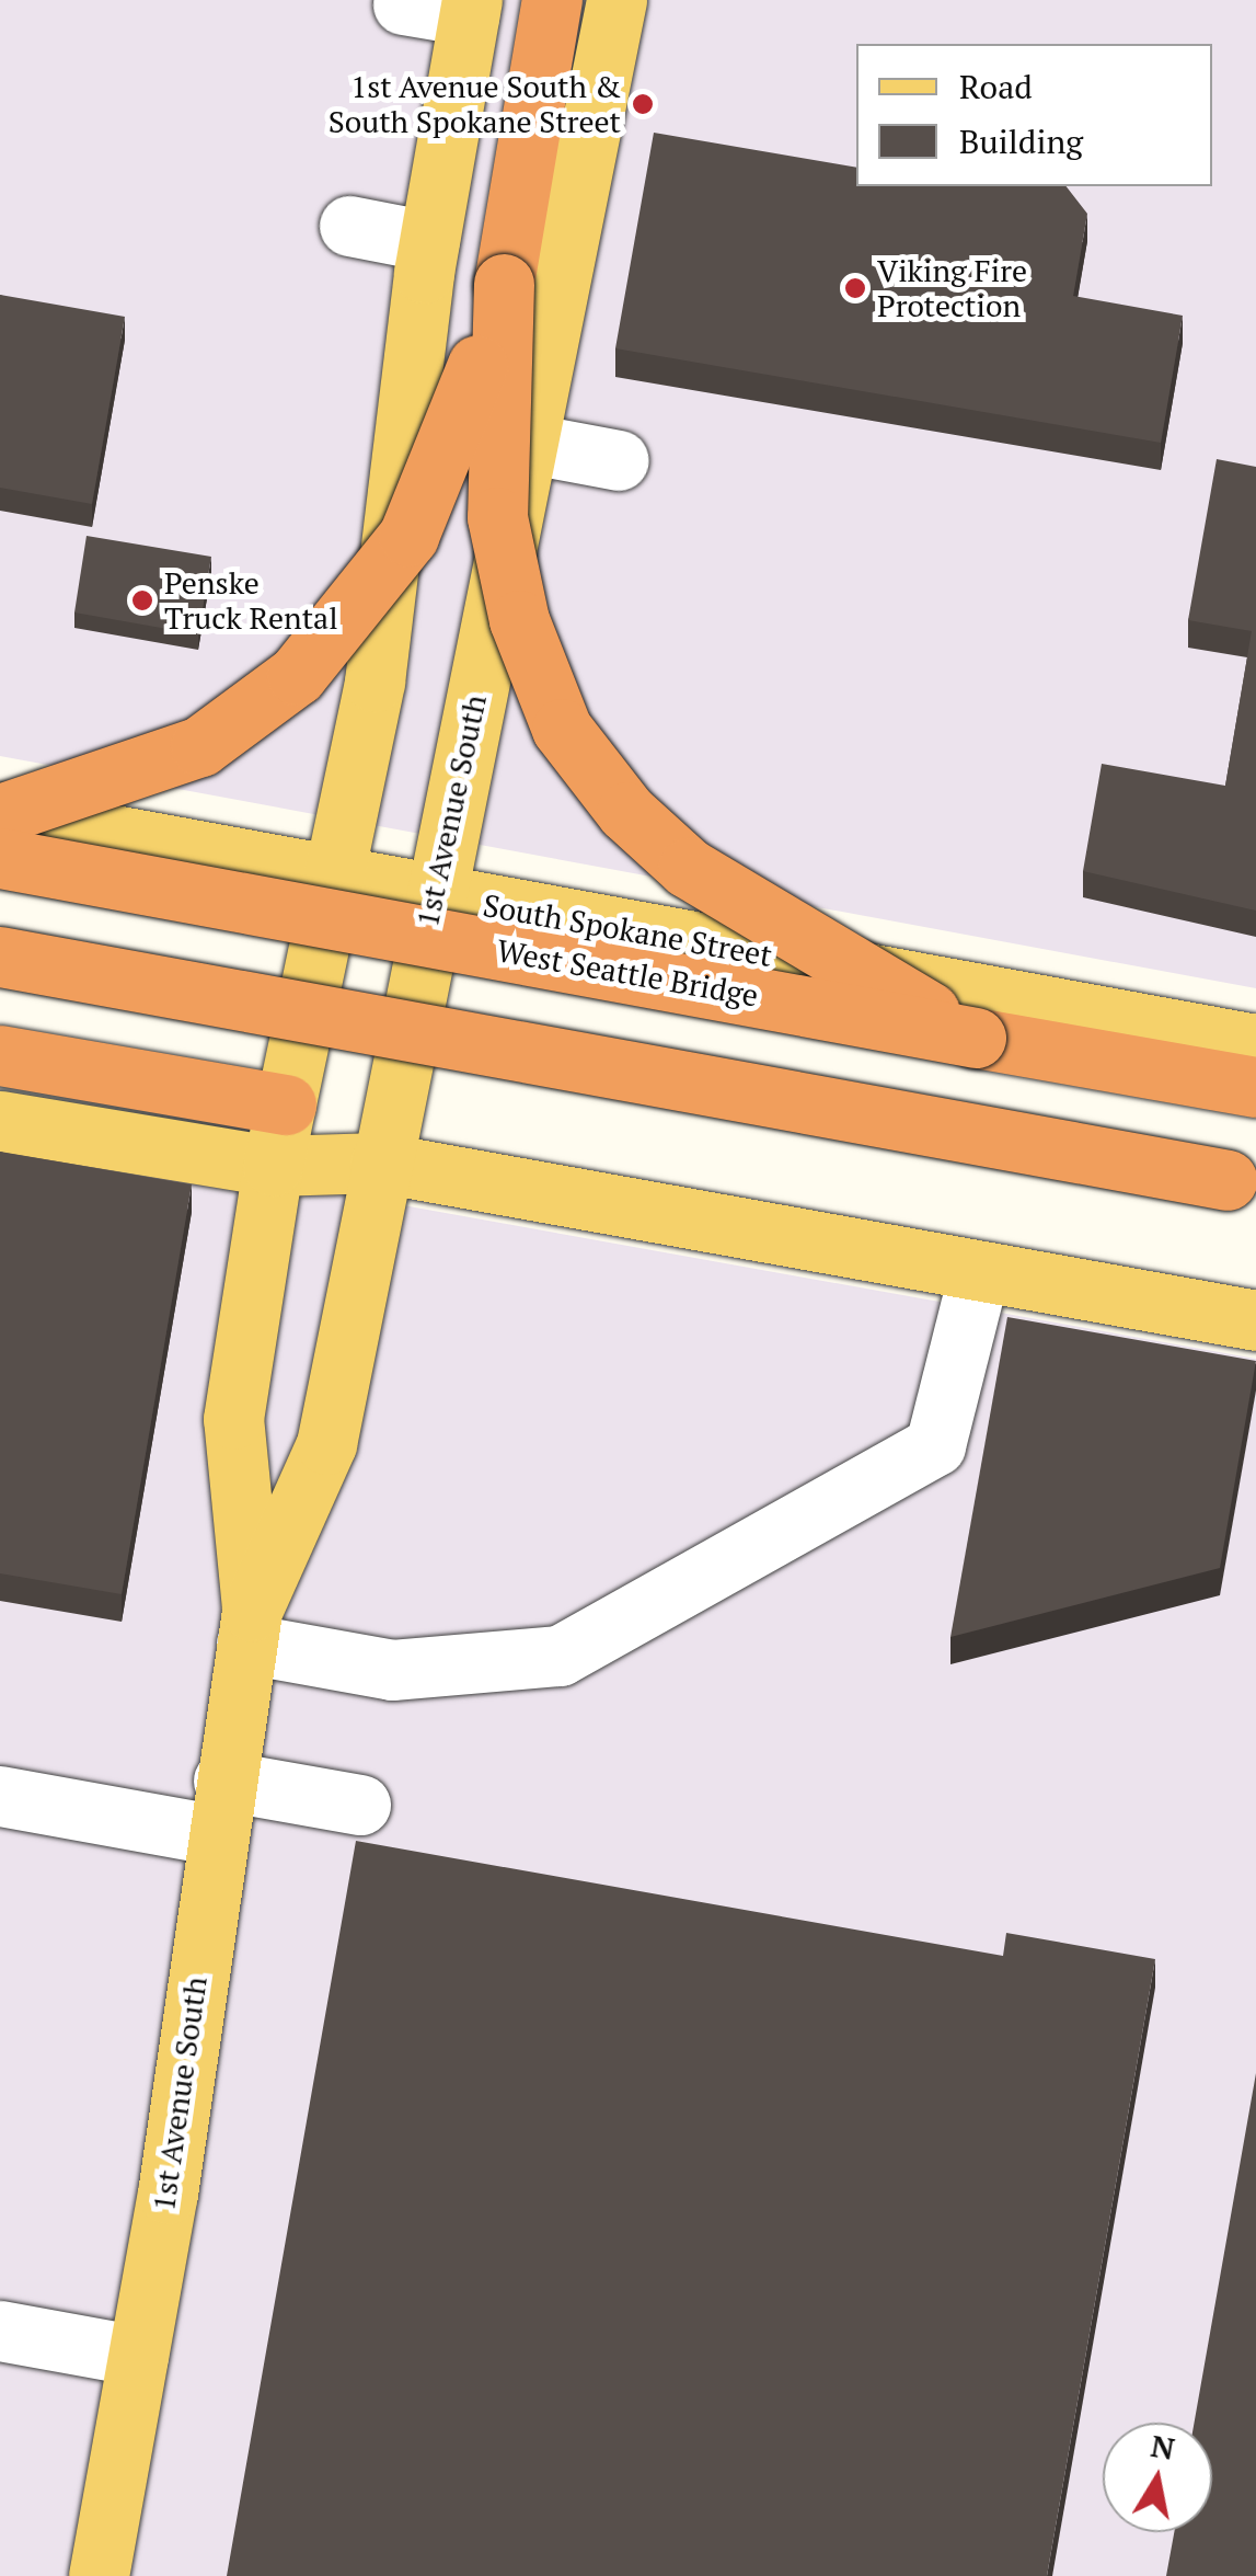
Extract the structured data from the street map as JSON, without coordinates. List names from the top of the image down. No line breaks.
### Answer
{"streets":{"highway":["West Seattle Bridge"],"main road":["1st Avenue South","South Spokane Street"]},"crossings":[["1st Avenue South","South Spokane Street"]],"places":["1st Avenue South & South Spokane Street","Viking Fire Protection","Penske Truck Rental"],"legend":["Road","Building"],"north":"top"}
